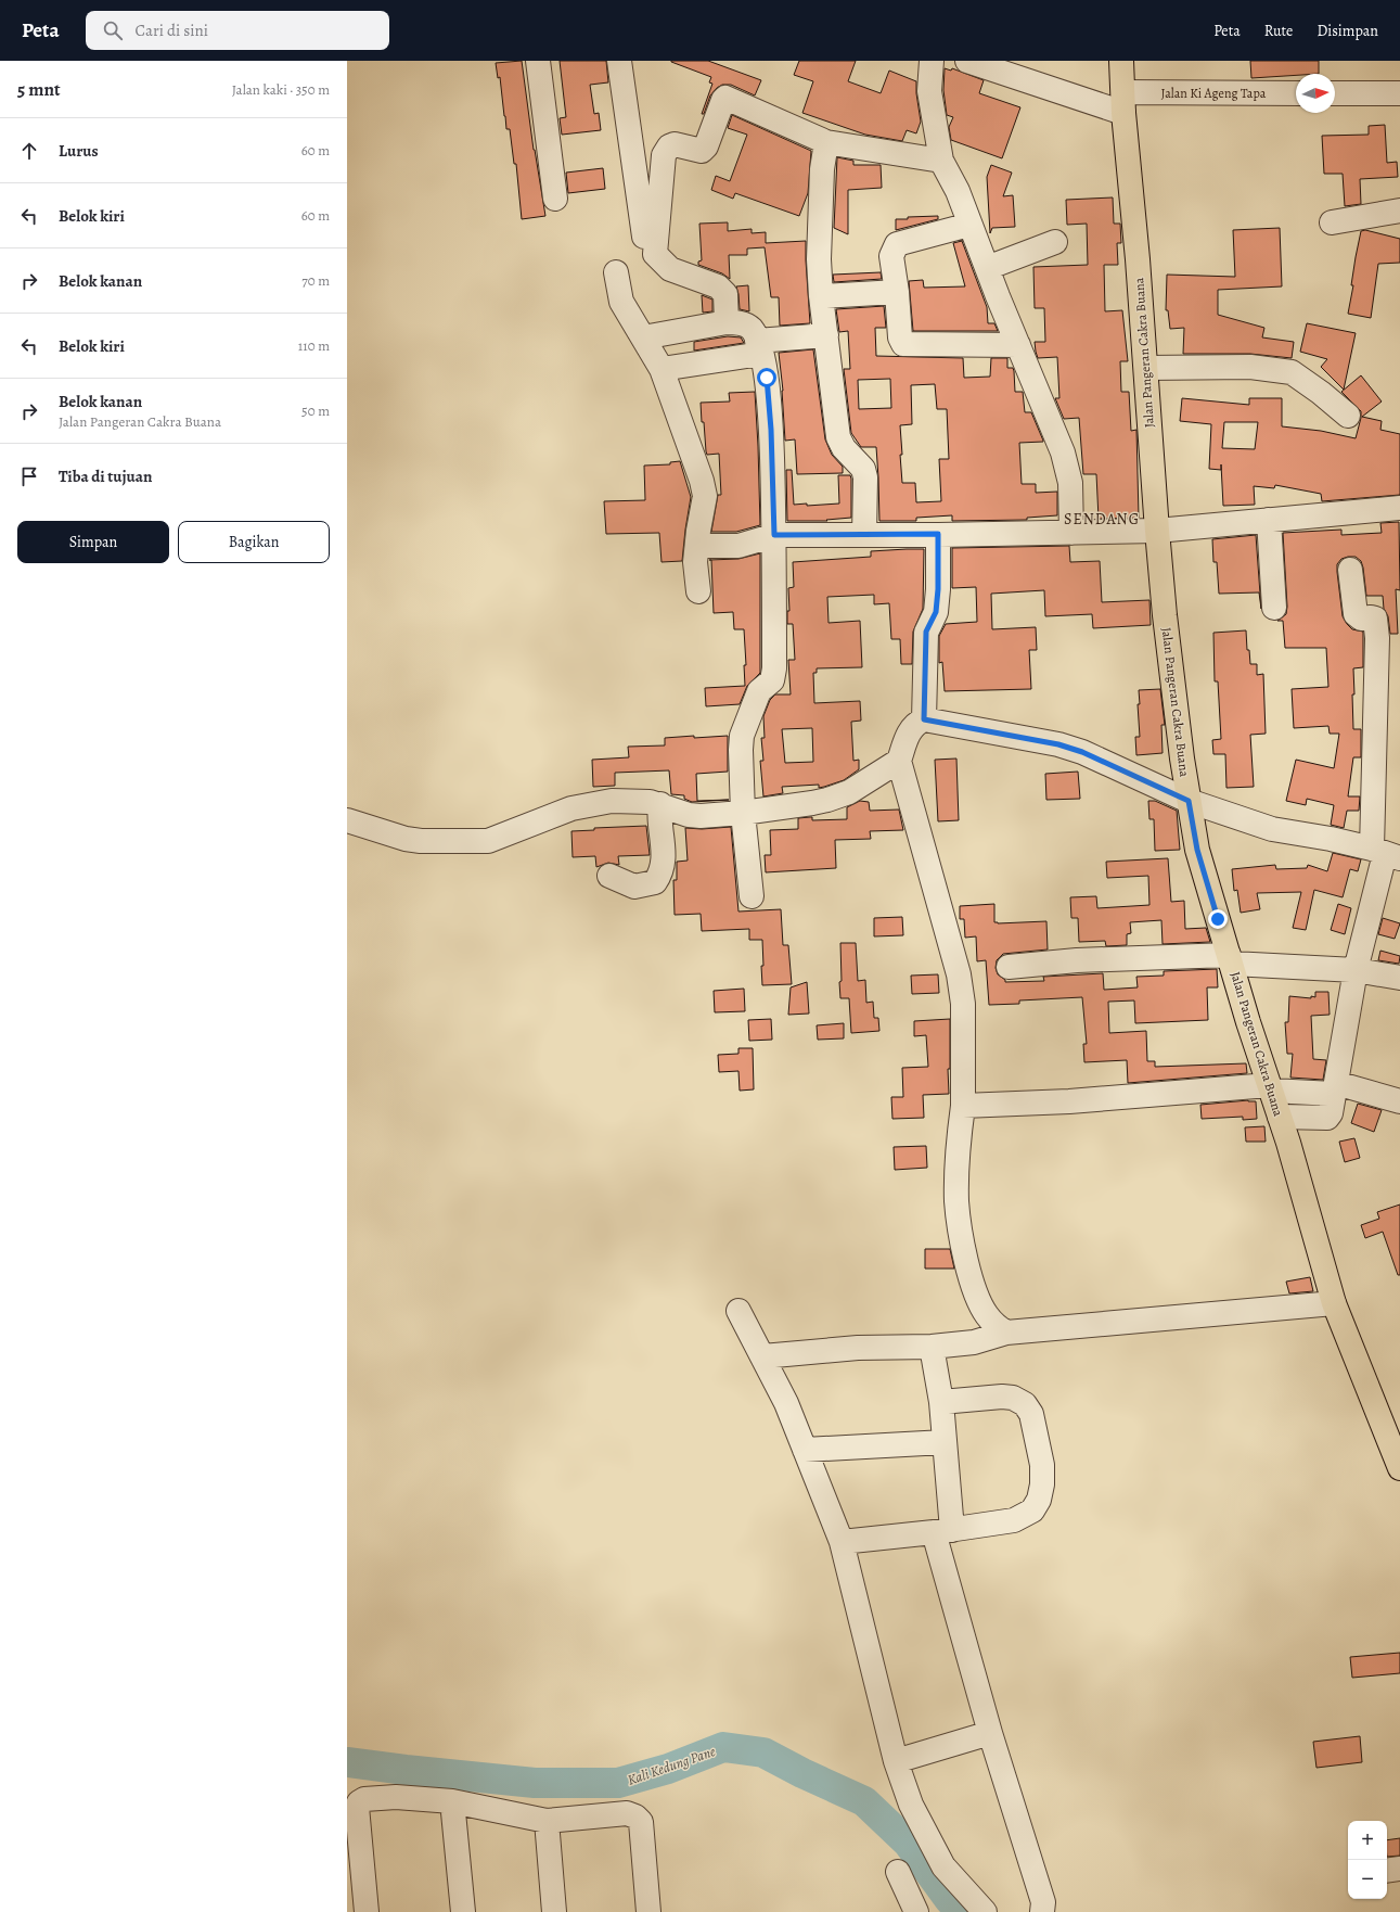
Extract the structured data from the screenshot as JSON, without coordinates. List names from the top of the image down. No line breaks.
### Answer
{"streets":{"main road":["Jalan Pangeran Cakra Buana"],"street":["Jalan Ki Ageng Tapa"]},"crossings":[["Jalan Ki Ageng Tapa","Jalan Pangeran Cakra Buana"]],"districts":["SENDANG"],"water":["Kali Kedung Pane"],"north":"right","page":{"header":"Peta","search":"Cari di sini","nav":["Peta","Rute","Disimpan"],"heading":["5 mnt","Jalan kaki · 350 m"],"list":[["Lurus","60 m"],["Belok kiri","60 m"],["Belok kanan","70 m"],["Belok kiri","110 m"],["Belok kanan","Jalan Pangeran Cakra Buana","50 m"],"Tiba di tujuan"],"buttons":["Simpan","Bagikan"],"map_buttons":["+","−"]}}
